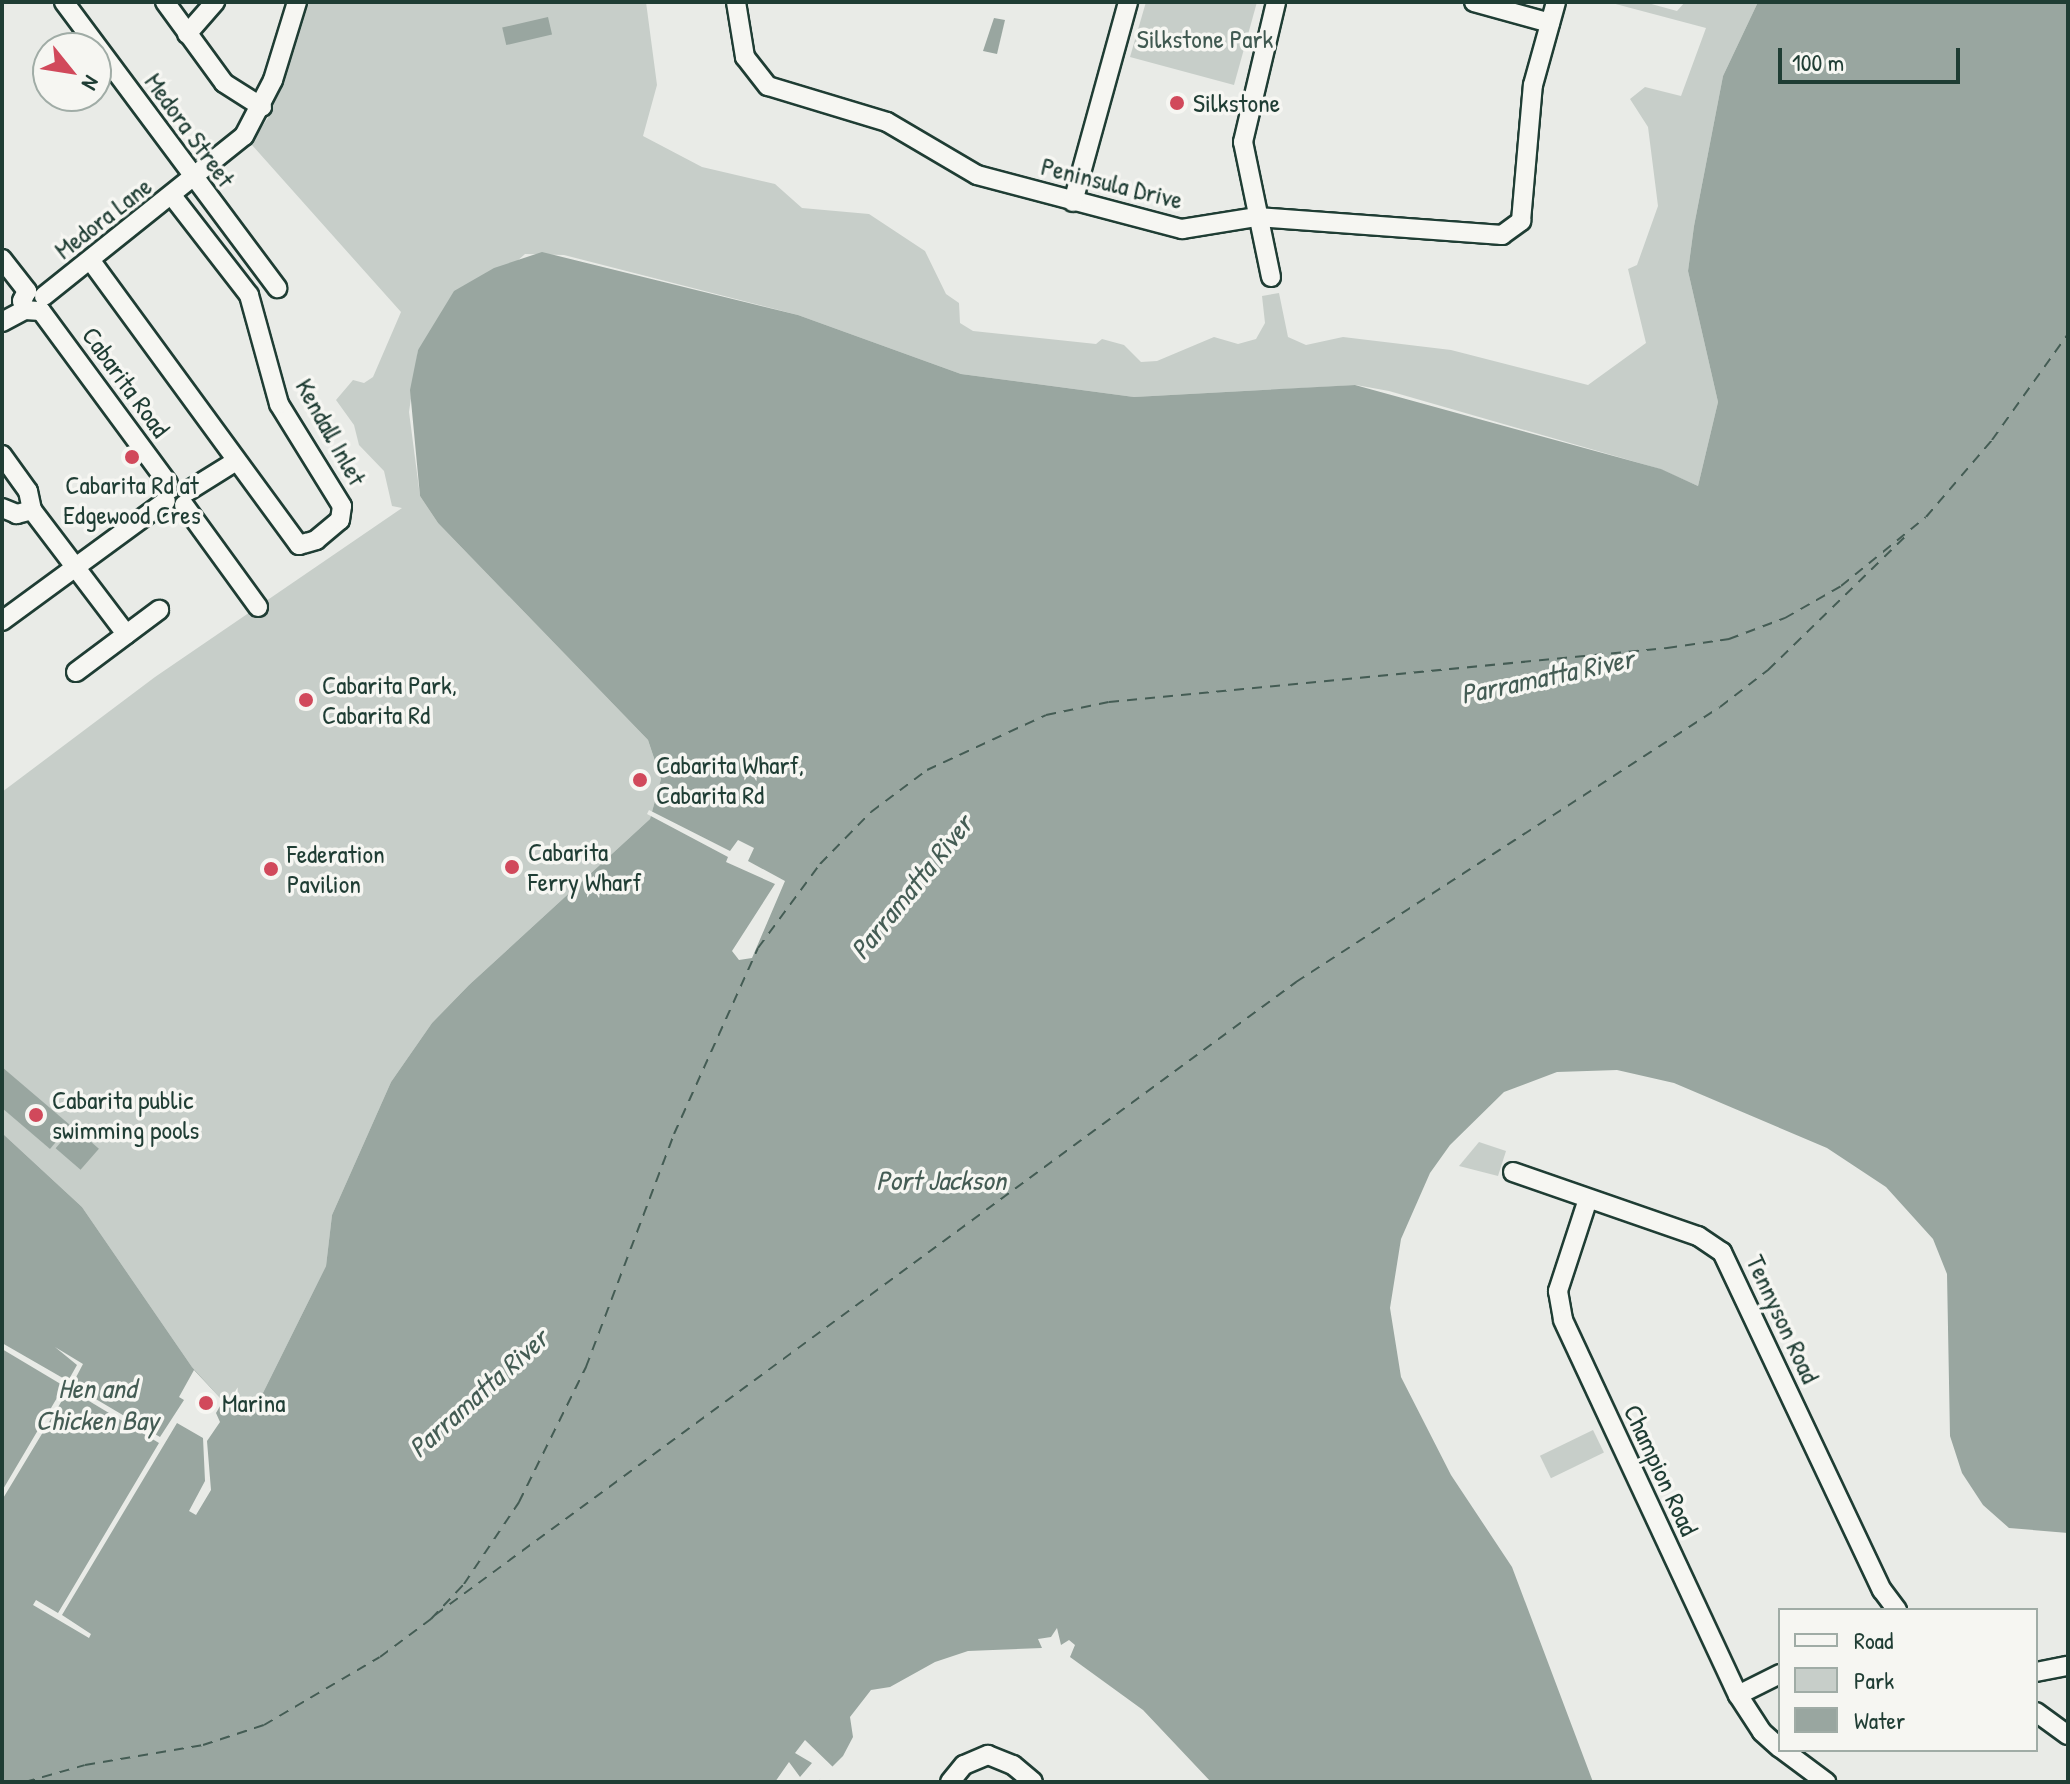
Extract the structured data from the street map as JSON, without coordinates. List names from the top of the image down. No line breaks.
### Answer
{"streets":{"street":["Medora Street","Peninsula Drive","Medora Lane","Cabarita Road","Kendall Inlet","Tennyson Road","Champion Road"]},"crossings":[["Medora Street","Medora Lane"],["Medora Lane","Cabarita Road"],["Medora Lane","Kendall Inlet"],["Tennyson Road","Champion Road"]],"water":["Parramatta River","Port Jackson","Hen and Chicken Bay"],"parks":["Silkstone Park"],"places":["Silkstone","Cabarita Rd at Edgewood Cres","Cabarita Park, Cabarita Rd","Cabarita Wharf, Cabarita Rd","Cabarita Ferry Wharf","Federation Pavilion","Cabarita public swimming pools","Marina"],"legend":["Road","Park","Water"],"scale_bar":"100 m","north":"bottom right"}
